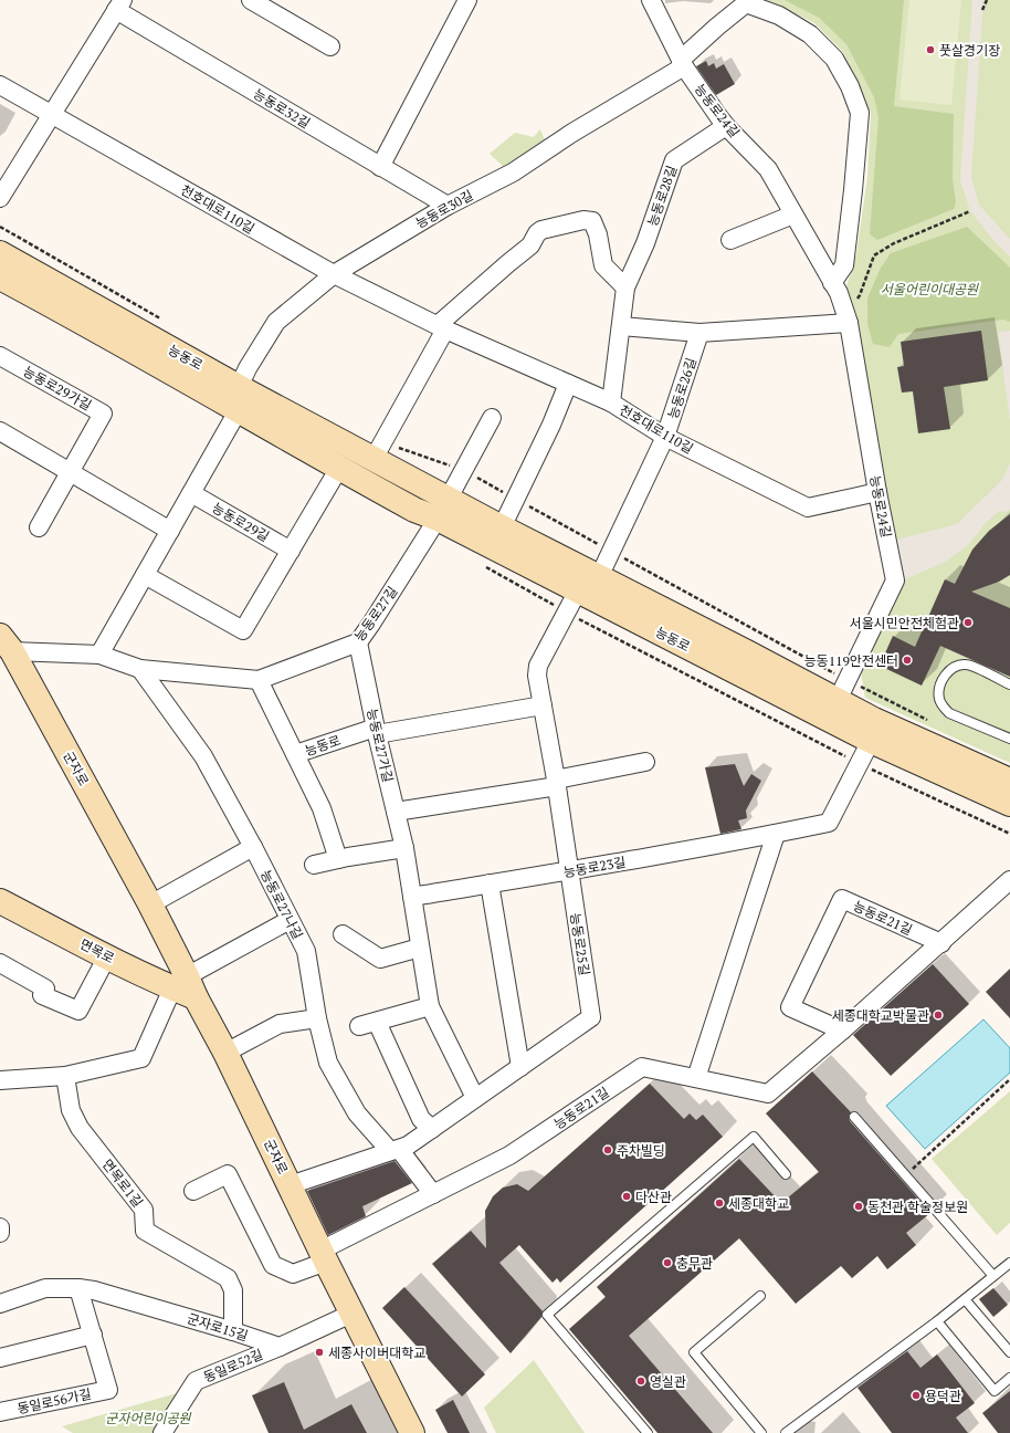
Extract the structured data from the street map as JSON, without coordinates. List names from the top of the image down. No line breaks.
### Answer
{"streets":{"main road":["능동로","군자로","면목로"],"street":["능동로32길","능동로24길","능동로28길","천호대로110길","능동로30길","능동로29가길","능동로26길","능동로29길","능동로27길","능동로27가길","능동로23길","능동로27나길","능동로21길","능동로25길","면목로1길","군자로15길","동일로52길","동일로56가길"]},"crossings":[["능동로32길","천호대로110길"],["능동로32길","능동로30길"],["능동로24길","능동로28길"],["능동로24길","천호대로110길"],["능동로24길","능동로30길"],["능동로24길","능동로"],["능동로28길","천호대로110길"],["천호대로110길","능동로30길"],["천호대로110길","능동로26길"],["능동로30길","능동로"],["능동로","능동로26길"],["능동로","능동로27길"],["능동로","능동로27가길"],["능동로","능동로23길"],["능동로","능동로25길"],["능동로27길","능동로27가길"],["능동로27길","군자로"],["능동로27길","능동로27나길"],["능동로27가길","능동로23길"],["능동로27가길","능동로25길"],["군자로","능동로21길"],["군자로","능동로25길"],["군자로","면목로"],["능동로23길","능동로25길"],["능동로27나길","능동로21길"],["능동로27나길","능동로25길"],["면목로1길","군자로15길"],["군자로15길","동일로52길"]],"parks":["서울어린이대공원","군자어린이공원"],"places":["풋살경기장","서울시민안전체험관","능동119안전센터","세종대학교박물관","주차빌딩","다산관","세종대학교","동천관 학술정보원","충무관","세종사이버대학교","영실관","용덕관"]}
